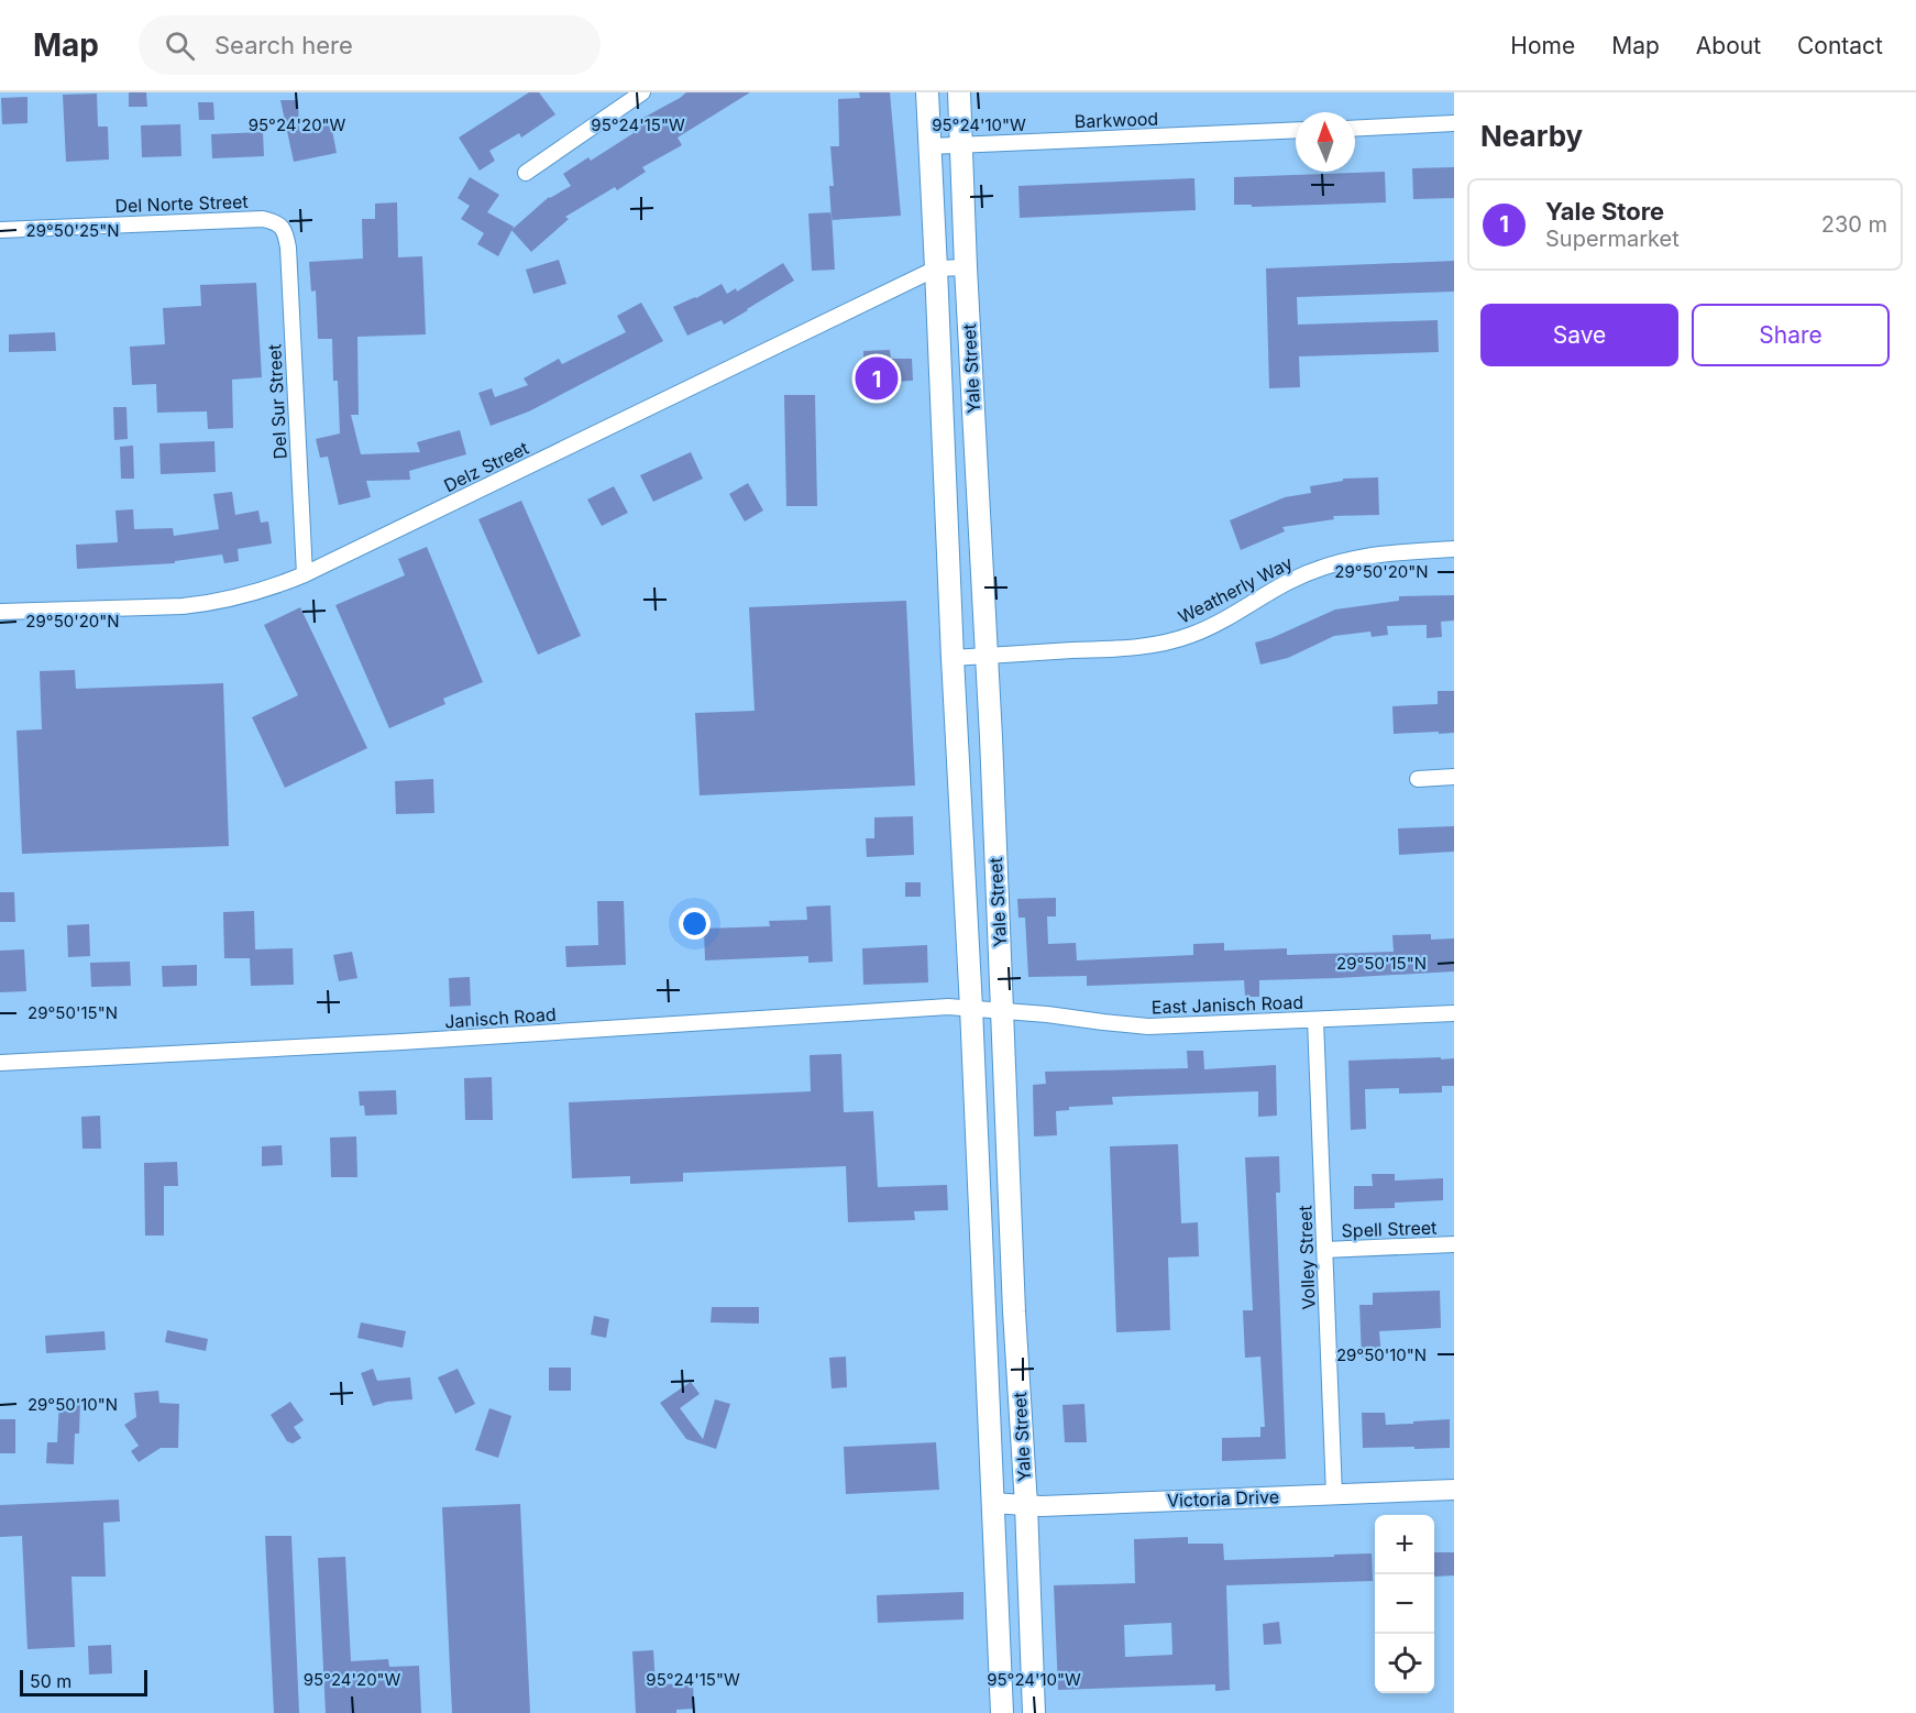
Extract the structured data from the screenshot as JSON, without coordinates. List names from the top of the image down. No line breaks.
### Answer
{"streets":{"main road":["Yale Street"],"street":["Barkwood","Del Norte Street","Del Sur Street","Delz Street","Weatherly Way","East Janisch Road","Janisch Road","Spell Street","Volley Street","Victoria Drive"]},"crossings":[["Barkwood","Yale Street"],["Del Norte Street","Del Sur Street"],["Yale Street","Delz Street"],["Yale Street","Weatherly Way"],["Yale Street","East Janisch Road"],["Yale Street","Janisch Road"],["Yale Street","Victoria Drive"],["Del Sur Street","Delz Street"],["East Janisch Road","Janisch Road"],["East Janisch Road","Volley Street"],["Spell Street","Volley Street"],["Volley Street","Victoria Drive"]],"scale_bar":"50 m","north":"top","page":{"header":"Map","search":"Search here","nav":["Home","Map","About","Contact"],"heading":"Nearby","list":[{"mark":"1","name":"Yale Store","note":"Supermarket","value":"230 m"}],"buttons":["Save","Share"],"pins":"1","map_buttons":["+","−"],"scale":"50 m"},"coordinates":["95°24'20\"W","95°24'15\"W","95°24'10\"W","29°50'25\"N","29°50'20\"N","29°50'15\"N","29°50'10\"N"]}
